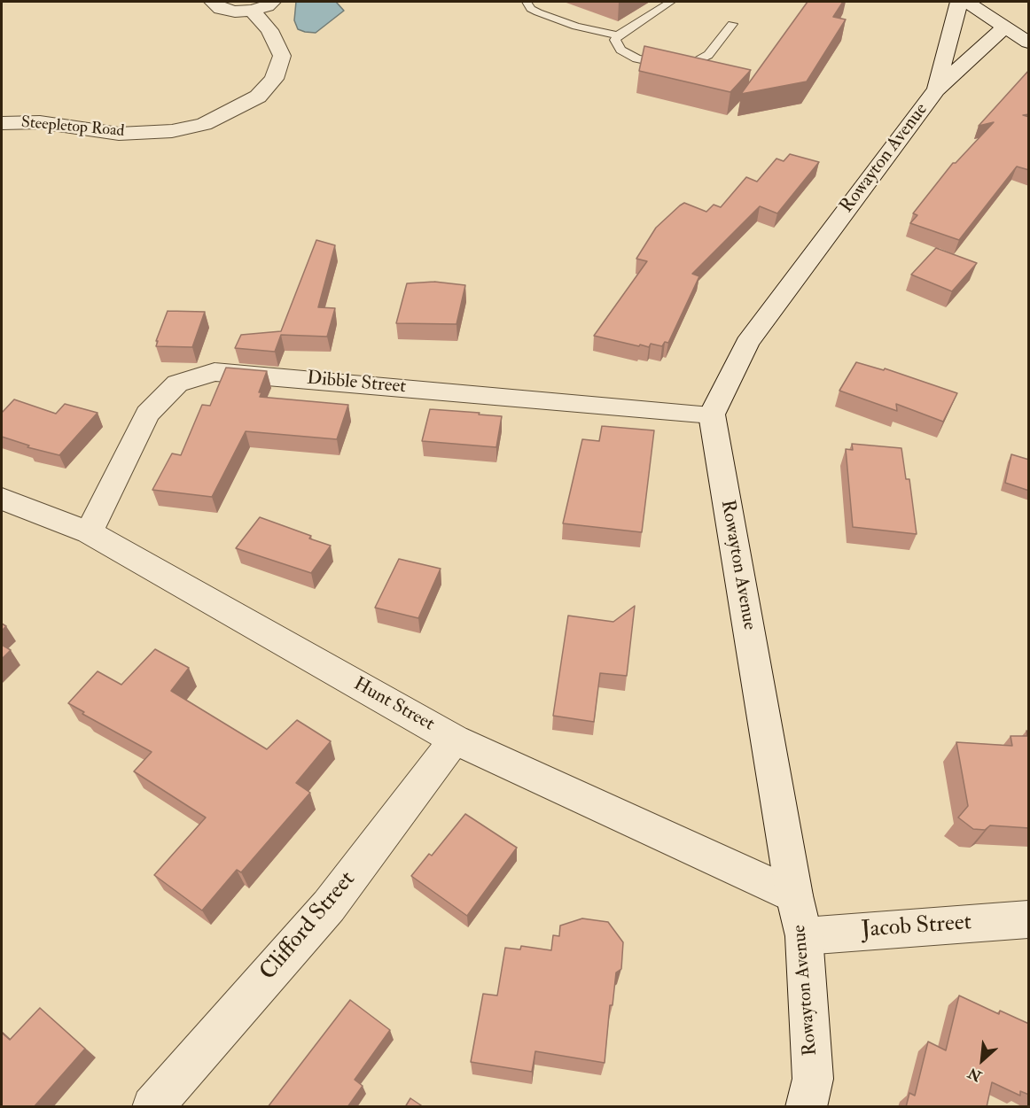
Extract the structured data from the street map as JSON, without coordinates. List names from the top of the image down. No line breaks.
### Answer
{"streets":{"street":["Steepletop Road","Rowayton Avenue","Dibble Street","Hunt Street","Clifford Street","Jacob Street"]},"crossings":[["Rowayton Avenue","Dibble Street"],["Rowayton Avenue","Hunt Street"],["Rowayton Avenue","Jacob Street"],["Dibble Street","Hunt Street"],["Hunt Street","Clifford Street"]],"north":"bottom left"}
